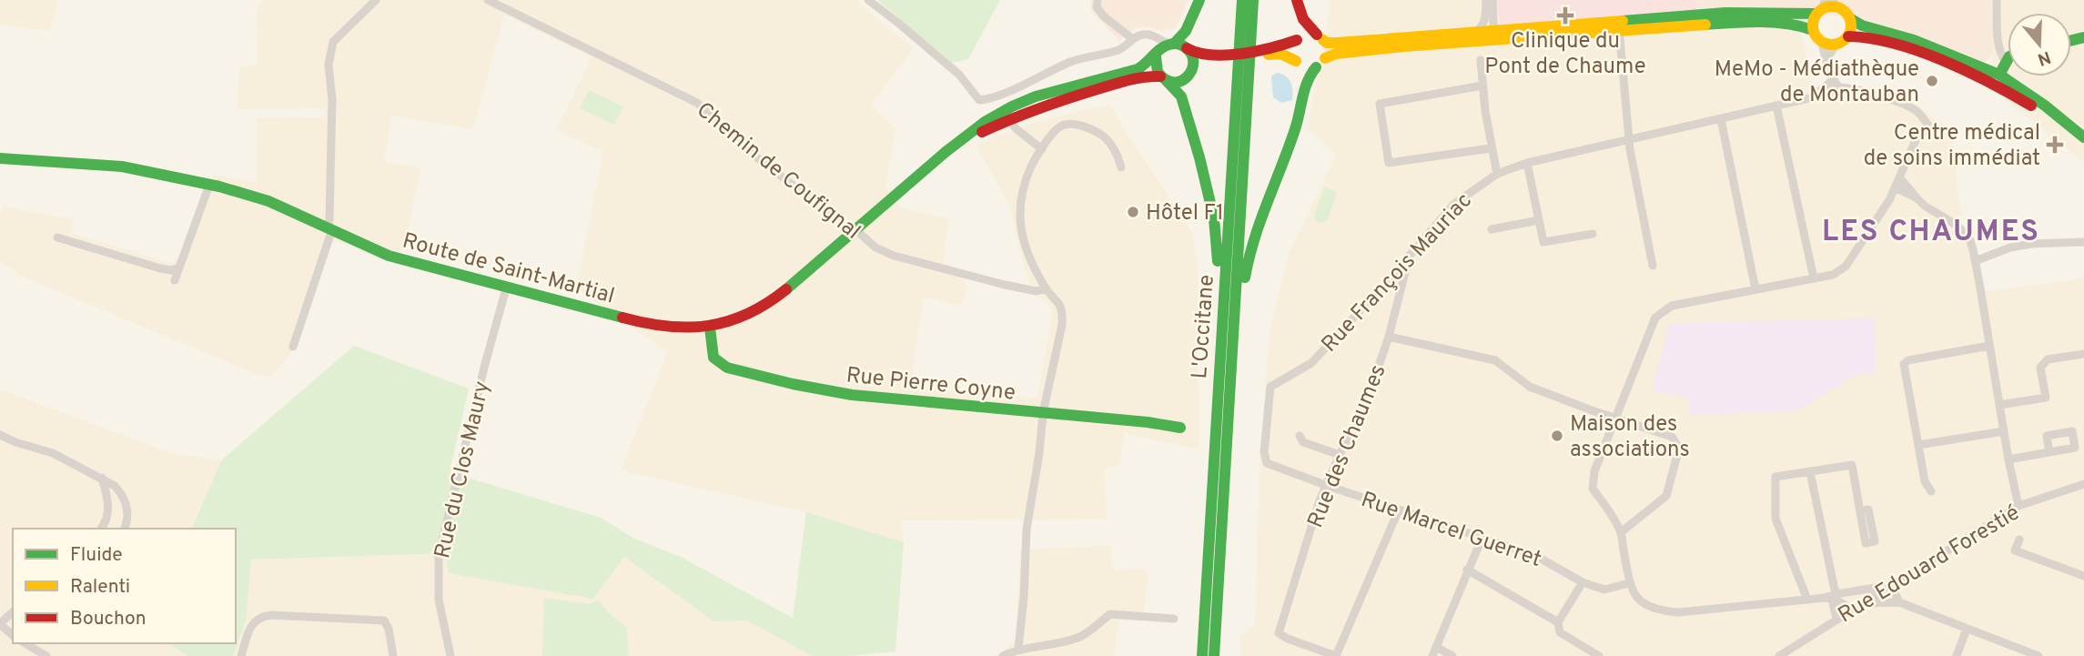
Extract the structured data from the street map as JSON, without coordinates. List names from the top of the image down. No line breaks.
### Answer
{"streets":{"main road":["Route de Saint-Martial","L'Occitane","Rue Pierre Coyne"],"street":["Chemin de Coufignal","Rue François Mauriac","Rue des Chaumes","Rue du Clos Maury","Rue Marcel Guerret","Rue Edouard Forestié"]},"crossings":[["Chemin de Coufignal","Route de Saint-Martial"],["Route de Saint-Martial","Rue Pierre Coyne"],["Route de Saint-Martial","Rue du Clos Maury"],["Rue François Mauriac","Rue des Chaumes"],["Rue François Mauriac","Rue Marcel Guerret"],["Rue des Chaumes","Rue Marcel Guerret"]],"districts":["LES CHAUMES"],"places":{"health":["Clinique du Pont de Chaume","Centre médical de soins immédiat"],"other":["MeMo - Médiathèque de Montauban","Hôtel F1","Maison des associations"]},"legend":["Fluide","Ralenti","Bouchon"],"north":"bottom"}
